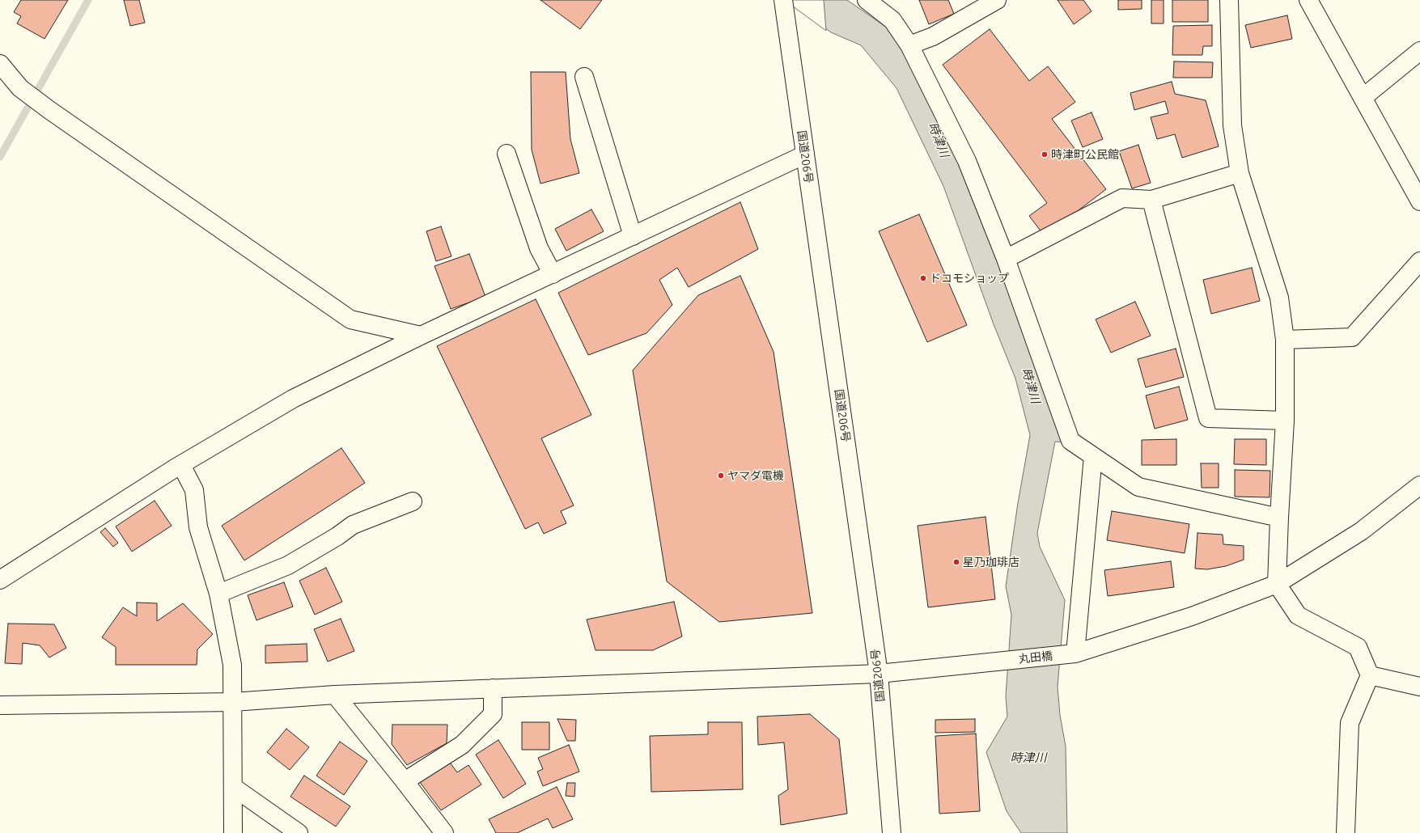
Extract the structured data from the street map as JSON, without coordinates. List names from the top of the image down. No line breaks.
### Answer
{"streets":{"main road":["国道206号","丸田橋"]},"crossings":[["国道206号","丸田橋"]],"water":["時津川"],"places":["時津町公民館","ドコモショップ","ヤマダ電機","星乃珈琲店"]}
